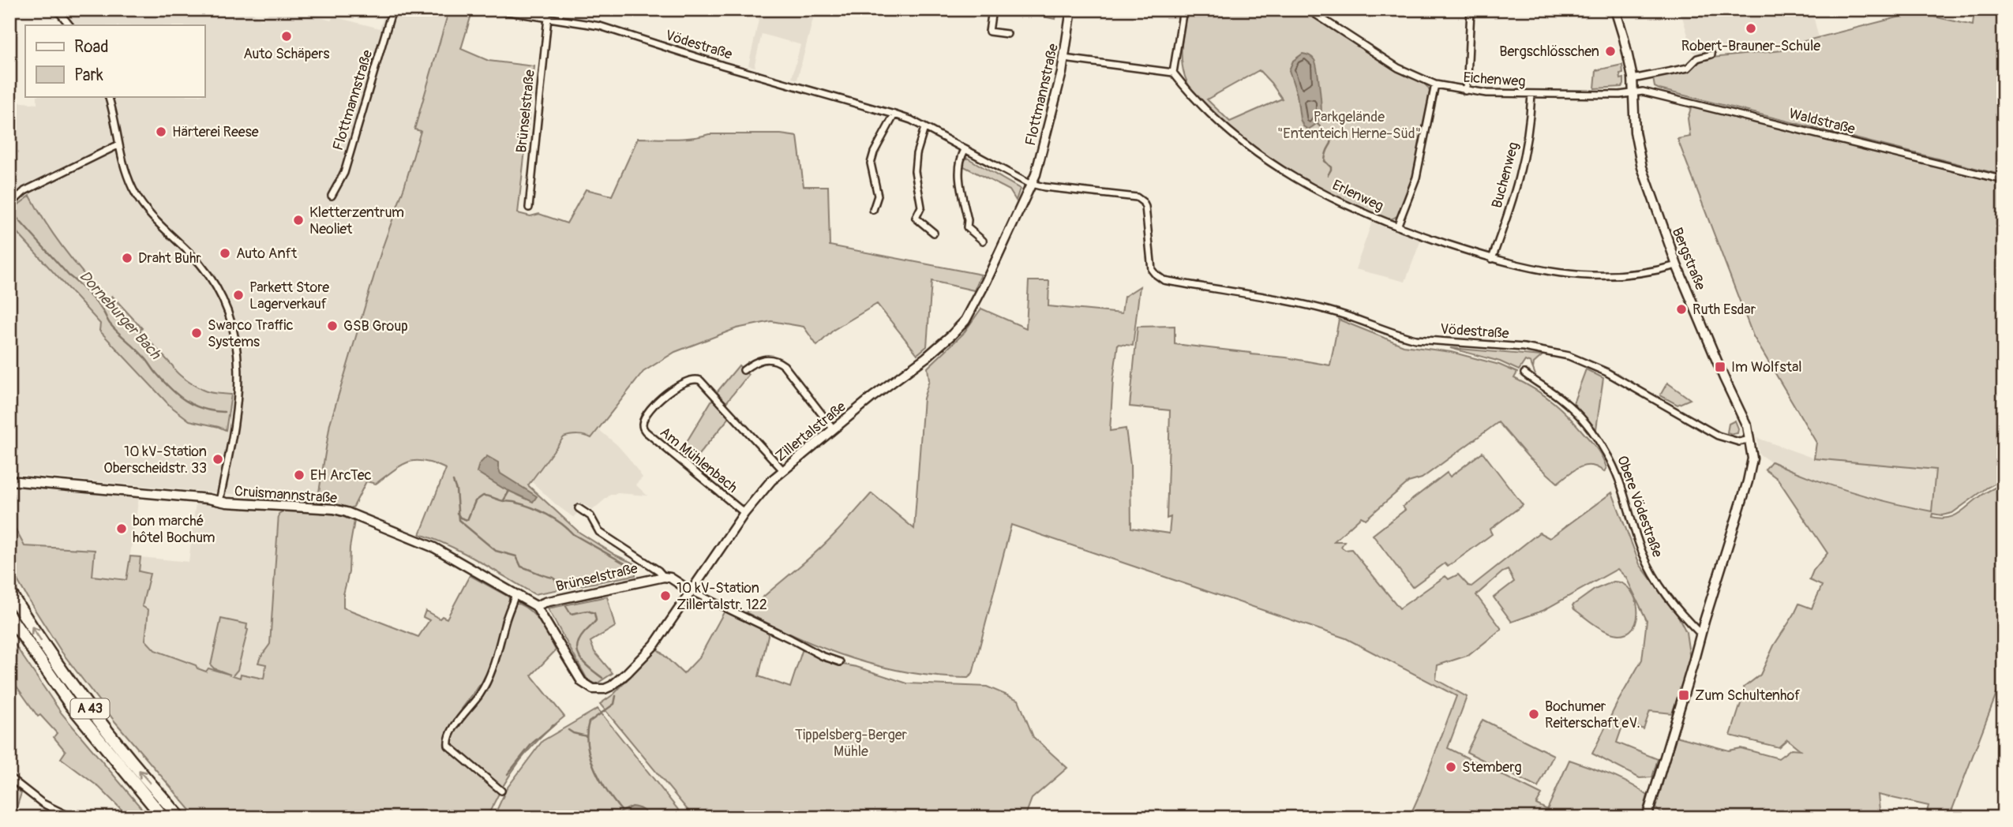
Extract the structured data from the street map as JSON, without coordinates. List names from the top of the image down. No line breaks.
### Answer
{"streets":{"highway":["A 43"],"street":["Vödestraße","Eichenweg","Flottmannstraße","Brünselstraße","Waldstraße","Buchenweg","Erlenweg","Bergstraße","Zillertalstraße","Am Mühlenbach","Cruismannstraße","Obere Vödestraße"]},"crossings":[["Vödestraße","Flottmannstraße"],["Vödestraße","Brünselstraße"],["Vödestraße","Bergstraße"],["Vödestraße","Zillertalstraße"],["Eichenweg","Waldstraße"],["Eichenweg","Buchenweg"],["Eichenweg","Bergstraße"],["Flottmannstraße","Zillertalstraße"],["Brünselstraße","Zillertalstraße"],["Brünselstraße","Cruismannstraße"],["Waldstraße","Bergstraße"],["Buchenweg","Erlenweg"],["Erlenweg","Bergstraße"],["Zillertalstraße","Am Mühlenbach"],["Zillertalstraße","Cruismannstraße"]],"water":["Dorneburger Bach"],"parks":["Parkgelände \"Ententeich Herne-Süd\"","Tippelsberg-Berger Mühle"],"places":{"other":["Robert-Brauner-Schule","Auto Schäpers","Bergschlösschen","Härterei Reese","Kletterzentrum Neoliet","Auto Anft","Draht Buhr","Parkett Store Lagerverkauf","Ruth Esdar","GSB Group","Swarco Traffic Systems","10 kV-Station Oberscheidstr. 33","EH ArcTec","bon marché hôtel Bochum","10 kV-Station Zillertalstr. 122","Bochumer Reiterschaft eV.","Stemberg"],"transit":["Im Wolfstal","Zum Schultenhof"]},"legend":["Road","Park"]}
